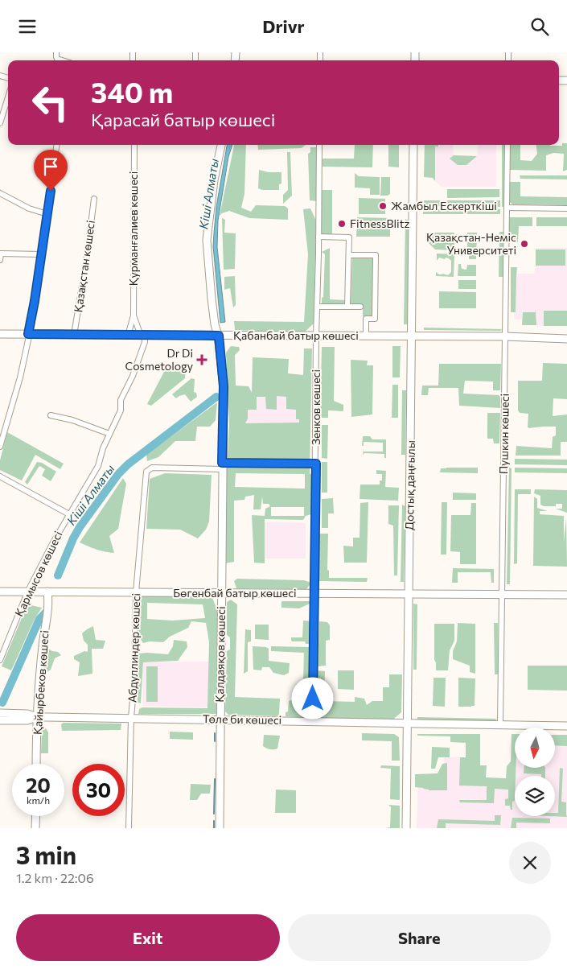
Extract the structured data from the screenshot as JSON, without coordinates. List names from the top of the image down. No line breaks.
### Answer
{"streets":{"street":["Қурманғалиев көшесі","Қазақстан көшесі","Қабанбай батыр көшесі","Зенков көшесі","Пушкин көшесі","Достық даңғылы","Қармысов көшесі","Бөгенбай батыр көшесі","Абдуллиндер көшесі","Қалдаяқов көшесі","Қайырбеков көшесі","Төле би көшесі"]},"crossings":[["Қазақстан көшесі","Қабанбай батыр көшесі"],["Қабанбай батыр көшесі","Зенков көшесі"],["Қабанбай батыр көшесі","Пушкин көшесі"],["Қабанбай батыр көшесі","Достық даңғылы"],["Қабанбай батыр көшесі","Қармысов көшесі"],["Қабанбай батыр көшесі","Қалдаяқов көшесі"],["Зенков көшесі","Бөгенбай батыр көшесі"],["Зенков көшесі","Төле би көшесі"],["Пушкин көшесі","Бөгенбай батыр көшесі"],["Пушкин көшесі","Төле би көшесі"],["Достық даңғылы","Бөгенбай батыр көшесі"],["Достық даңғылы","Төле би көшесі"],["Қармысов көшесі","Бөгенбай батыр көшесі"],["Бөгенбай батыр көшесі","Абдуллиндер көшесі"],["Бөгенбай батыр көшесі","Қалдаяқов көшесі"],["Бөгенбай батыр көшесі","Қайырбеков көшесі"],["Абдуллиндер көшесі","Қалдаяқов көшесі"],["Абдуллиндер көшесі","Төле би көшесі"],["Қалдаяқов көшесі","Төле би көшесі"],["Қайырбеков көшесі","Төле би көшесі"]],"water":["Кіші Алматы"],"places":{"other":["Жамбыл Ескерткіші","FitnessBlitz","Қазақстан-Неміс Университеті"],"health":["Dr Di Cosmetology"]},"north":"bottom","page":{"header":"Drivr","turn":["340 m","Қарасай батыр көшесі"],"speed":"20 km/h","limit":"30","heading":["3 min","1.2 km · 22:06"],"buttons":["Exit","Share"]}}
